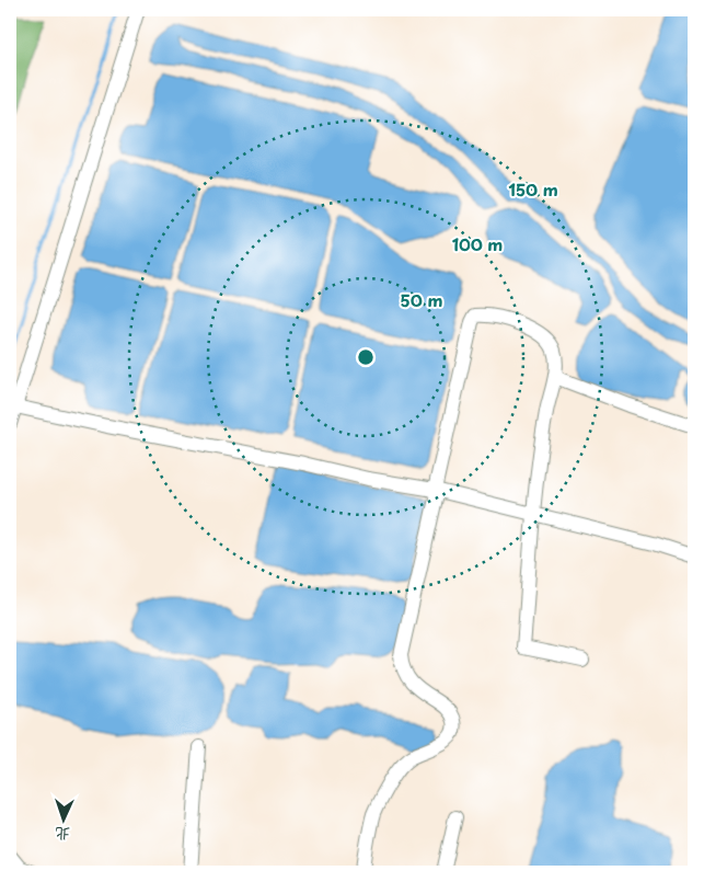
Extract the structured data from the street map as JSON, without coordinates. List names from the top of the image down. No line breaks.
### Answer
{"north":"bottom","rings":["150 m","100 m","50 m"]}
